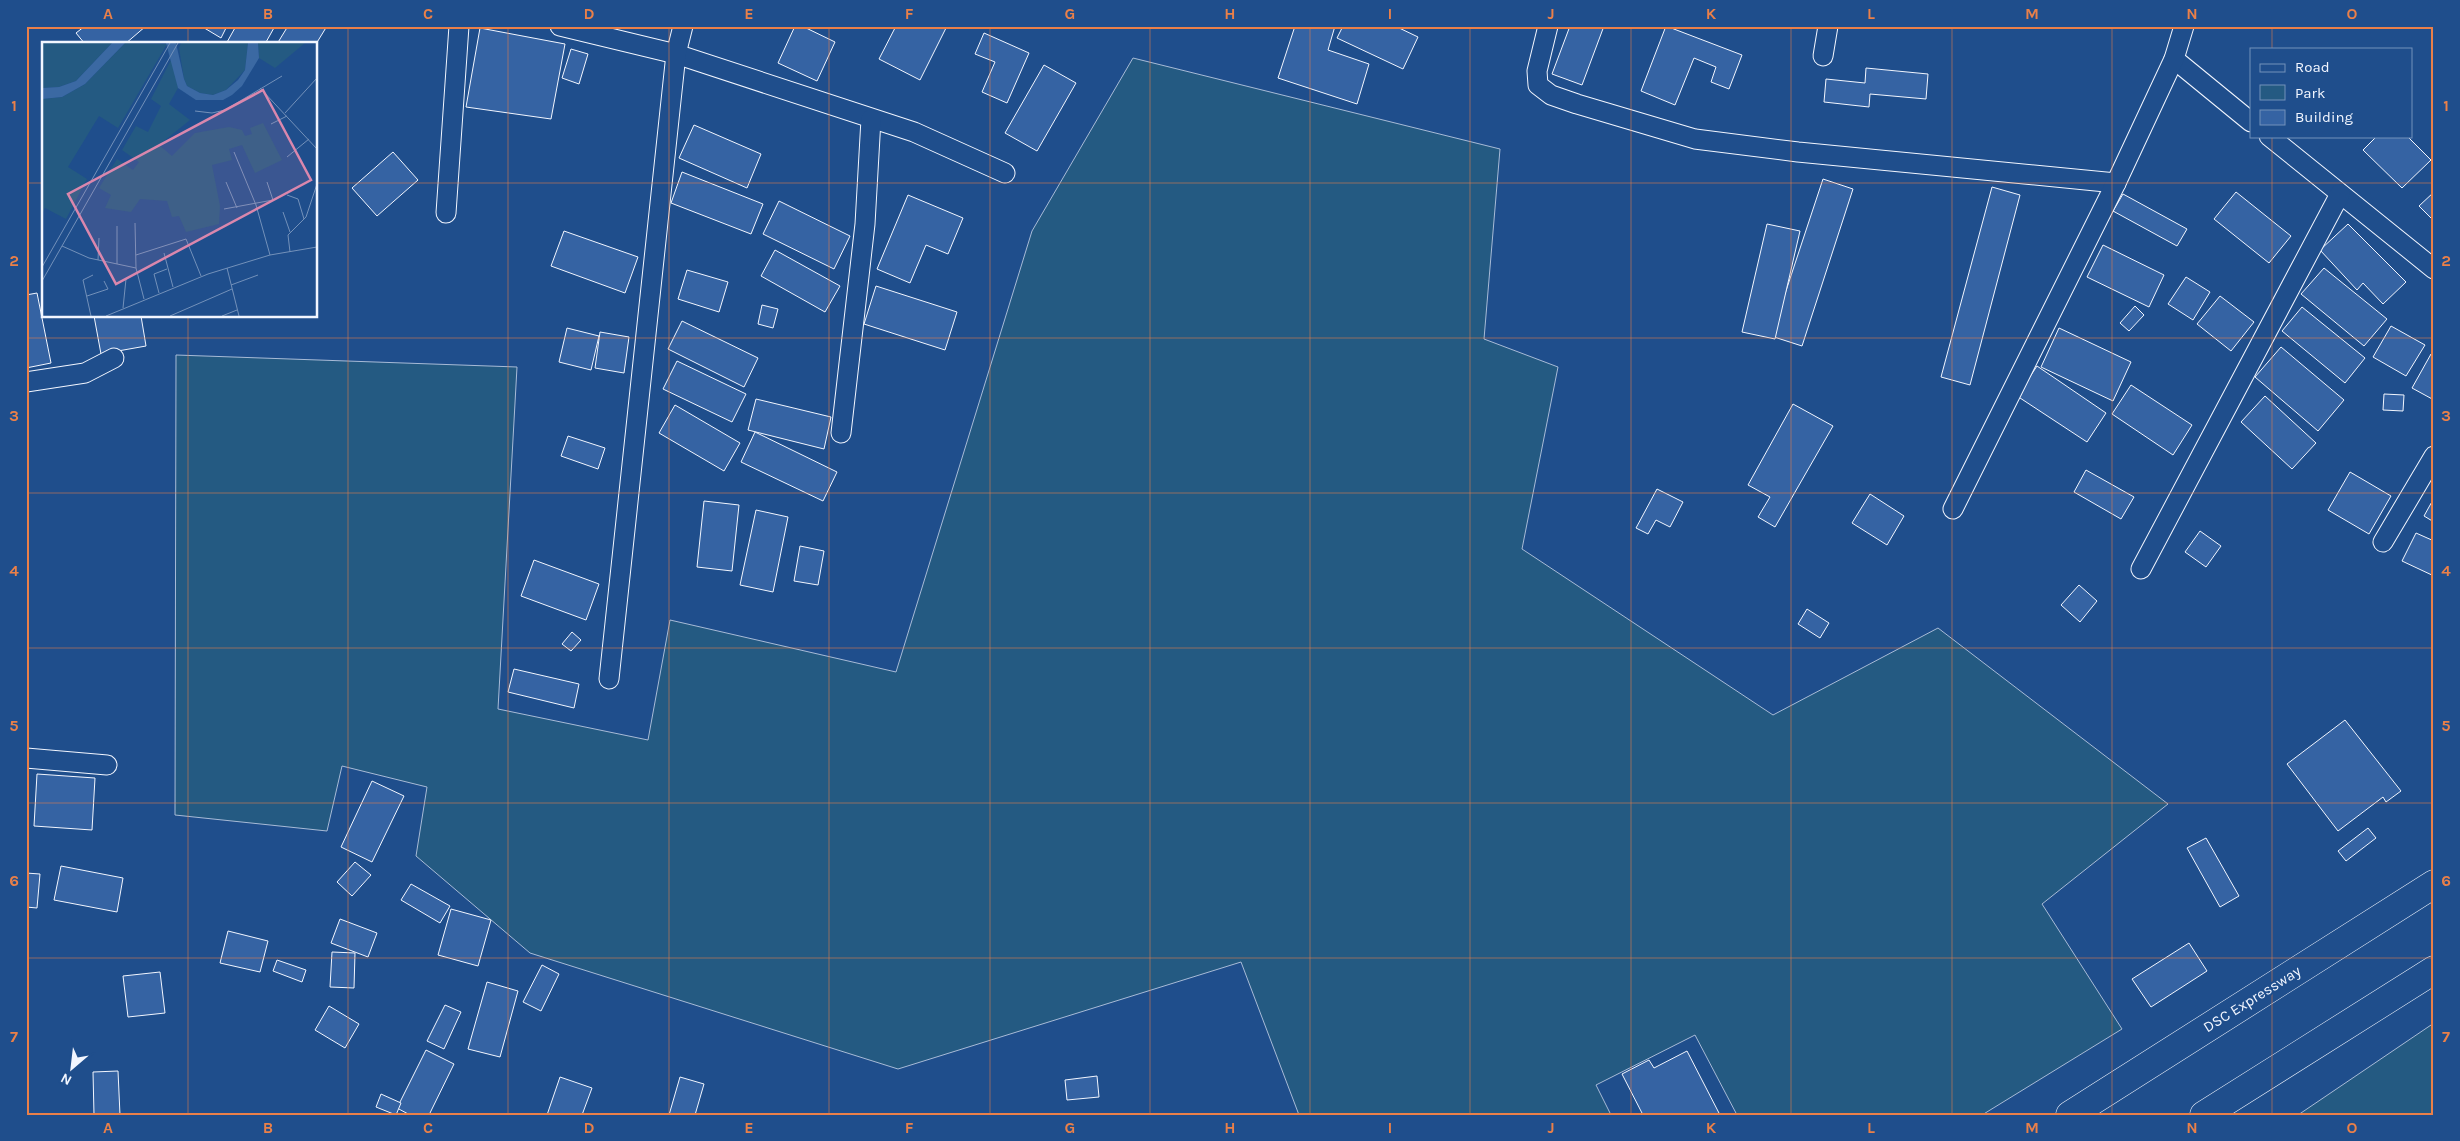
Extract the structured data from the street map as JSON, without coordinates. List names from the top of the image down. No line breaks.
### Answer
{"streets":{"main road":["DSC Expressway"]},"legend":["Road","Park","Building"],"north":"bottom left","grid":{"columns":["A","B","C","D","E","F","G","H","I","J","K","L","M","N","O"],"rows":["1","2","3","4","5","6","7"]}}
